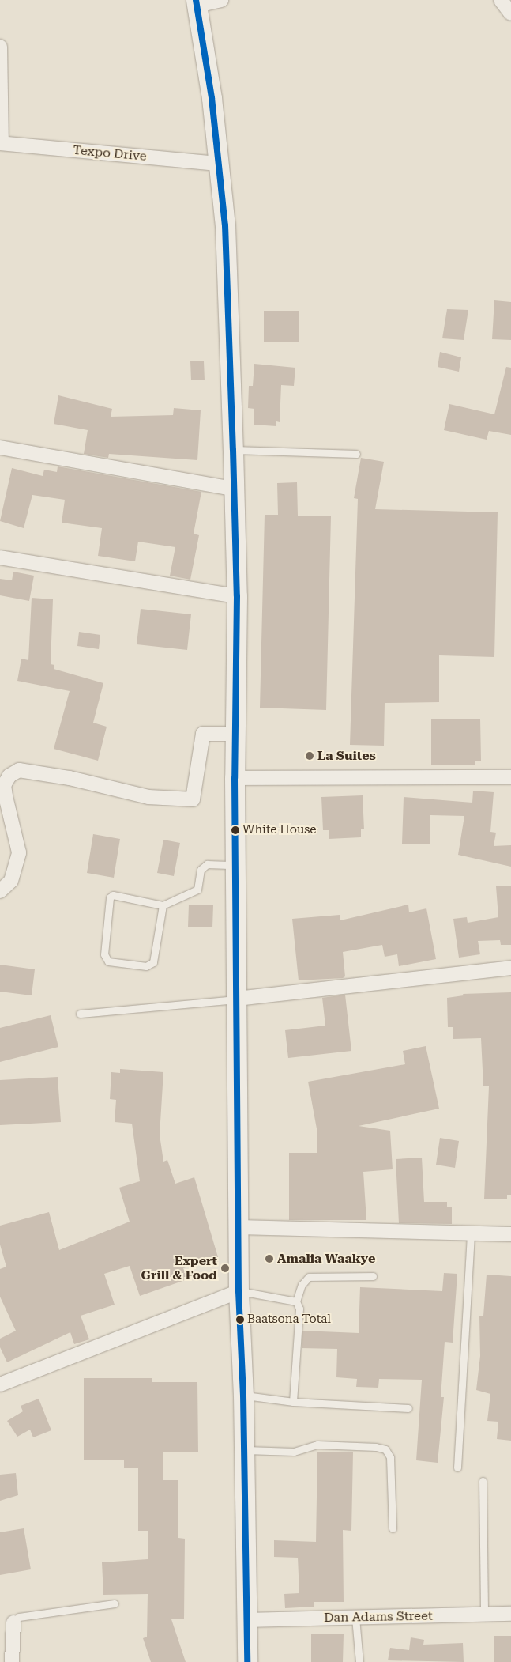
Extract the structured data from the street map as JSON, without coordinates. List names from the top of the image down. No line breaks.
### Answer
{"streets":{"street":["Texpo Drive","Dan Adams Street"]},"places":["La Suites","White House","Amalia Waakye","Expert Grill & Food","Baatsona Total"]}
